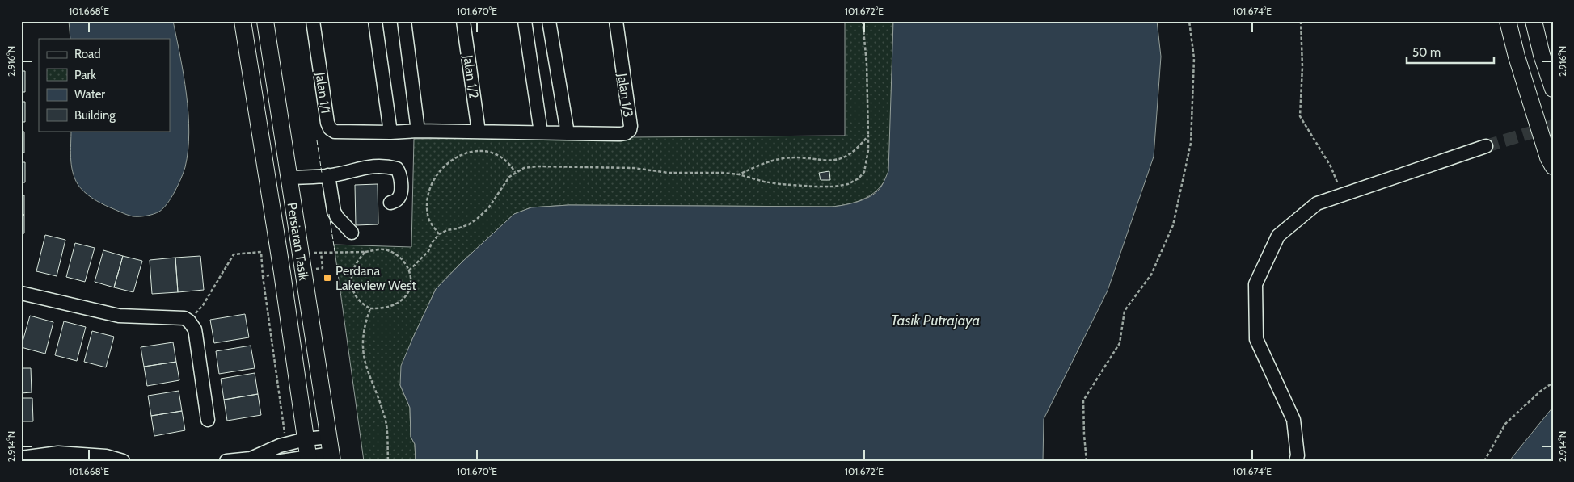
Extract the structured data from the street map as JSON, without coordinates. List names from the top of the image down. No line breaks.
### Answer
{"streets":{"main road":["Persiaran Tasik"],"street":["Jalan 1/2","Jalan 1/1","Jalan 1/3"]},"water":["Tasik Putrajaya"],"places":{"transit":["Perdana Lakeview West"]},"legend":["Road","Park","Water","Building"],"scale_bar":"50 m","coordinates":["101.668°E","101.670°E","101.672°E","101.674°E","2.916°N","2.914°N"]}
